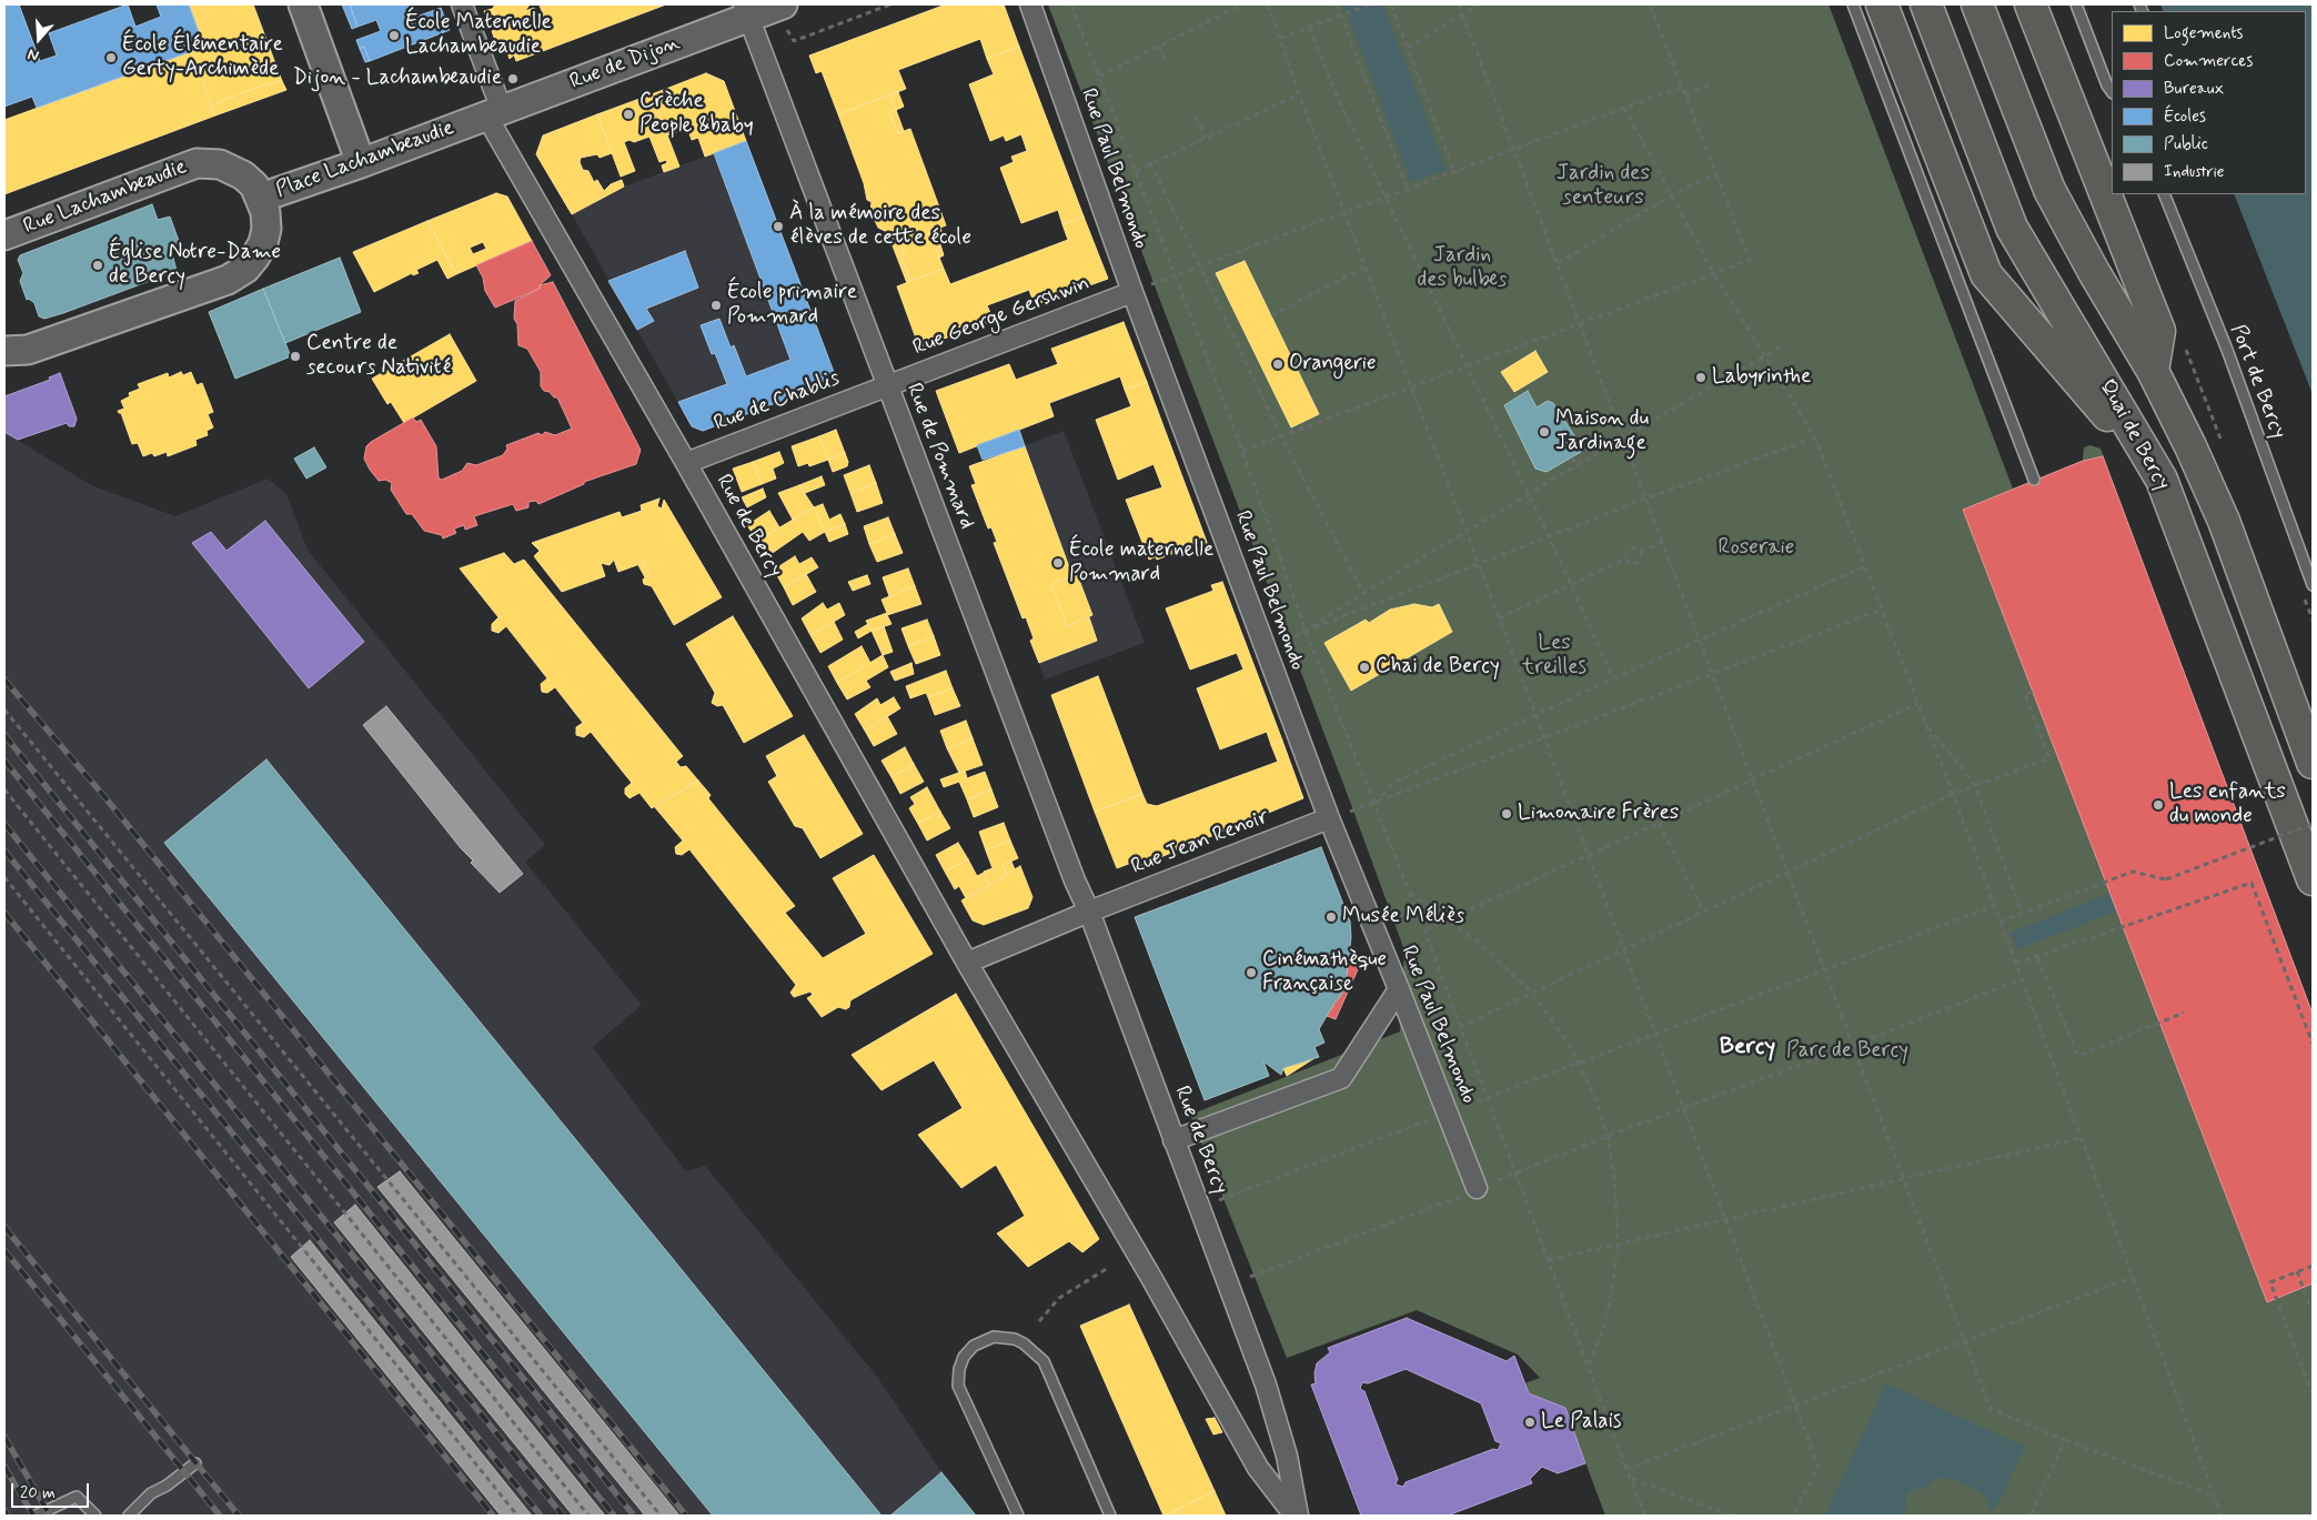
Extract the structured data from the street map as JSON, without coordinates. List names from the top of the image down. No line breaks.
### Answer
{"streets":{"main road":["Rue de Dijon","Place Lachambeaudie","Rue Lachambeaudie","Quai de Bercy"],"street":["Rue Paul Belmondo","Rue George Gershwin","Rue de Chablis","Rue de Pommard","Rue de Bercy","Rue Jean Renoir"],"lane":["Port de Bercy"]},"crossings":[["Rue de Dijon","Place Lachambeaudie"],["Rue de Dijon","Rue de Pommard"],["Rue de Dijon","Rue de Bercy"],["Place Lachambeaudie","Rue Lachambeaudie"],["Place Lachambeaudie","Rue de Bercy"],["Rue Paul Belmondo","Rue George Gershwin"],["Rue Paul Belmondo","Rue Jean Renoir"],["Rue George Gershwin","Rue de Chablis"],["Rue George Gershwin","Rue de Pommard"],["Rue de Chablis","Rue de Pommard"],["Rue de Chablis","Rue de Bercy"],["Rue de Pommard","Rue de Bercy"],["Rue de Pommard","Rue Jean Renoir"],["Rue de Bercy","Rue Jean Renoir"]],"districts":["Bercy"],"parks":["Jardin des senteurs","Jardin des bulbes","Roseraie","Les treilles","Parc de Bercy"],"places":["École Maternelle Lachambeaudie","École Élémentaire Gerty-Archimède","Dijon - Lachambeaudie","Crèche People &baby","À la mémoire des élèves de cette école","Église Notre-Dame de Bercy","École primaire Pommard","Centre de secours Nativité","Orangerie","Labyrinthe","Maison du Jardinage","École maternelle Pommard","Chai de Bercy","Les enfants du monde","Limonaire Frères","Musée Méliès","Cinémathèque Française","Le Palais"],"legend":["Logements","Commerces","Bureaux","Écoles","Public","Industrie"],"scale_bar":"20 m","north":"bottom"}
